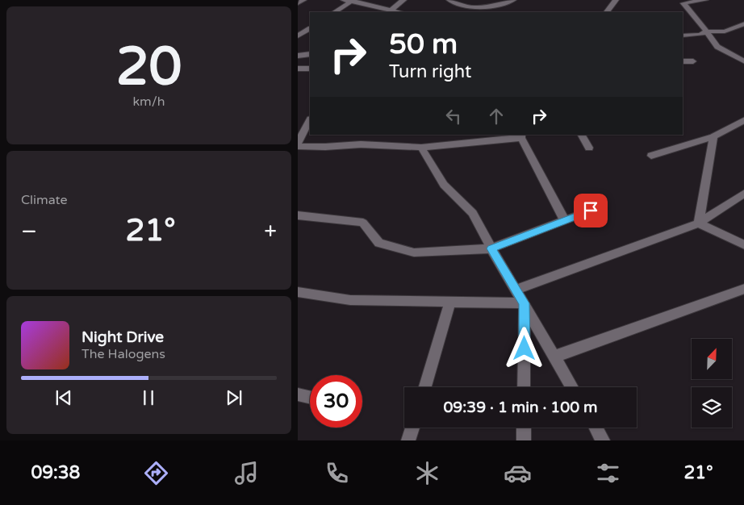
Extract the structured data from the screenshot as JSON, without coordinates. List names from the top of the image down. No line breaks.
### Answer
{"north":"top right","page":{"tile":[["20","km/h"],"Climate"],"turn":["50 m","Turn right"],"heat":["−","21°","+"],"song":["Night Drive","The Halogens"],"limit":"30","trip":"09:39 · 1 min · 100 m","tabs":["09:38","21°"]}}
